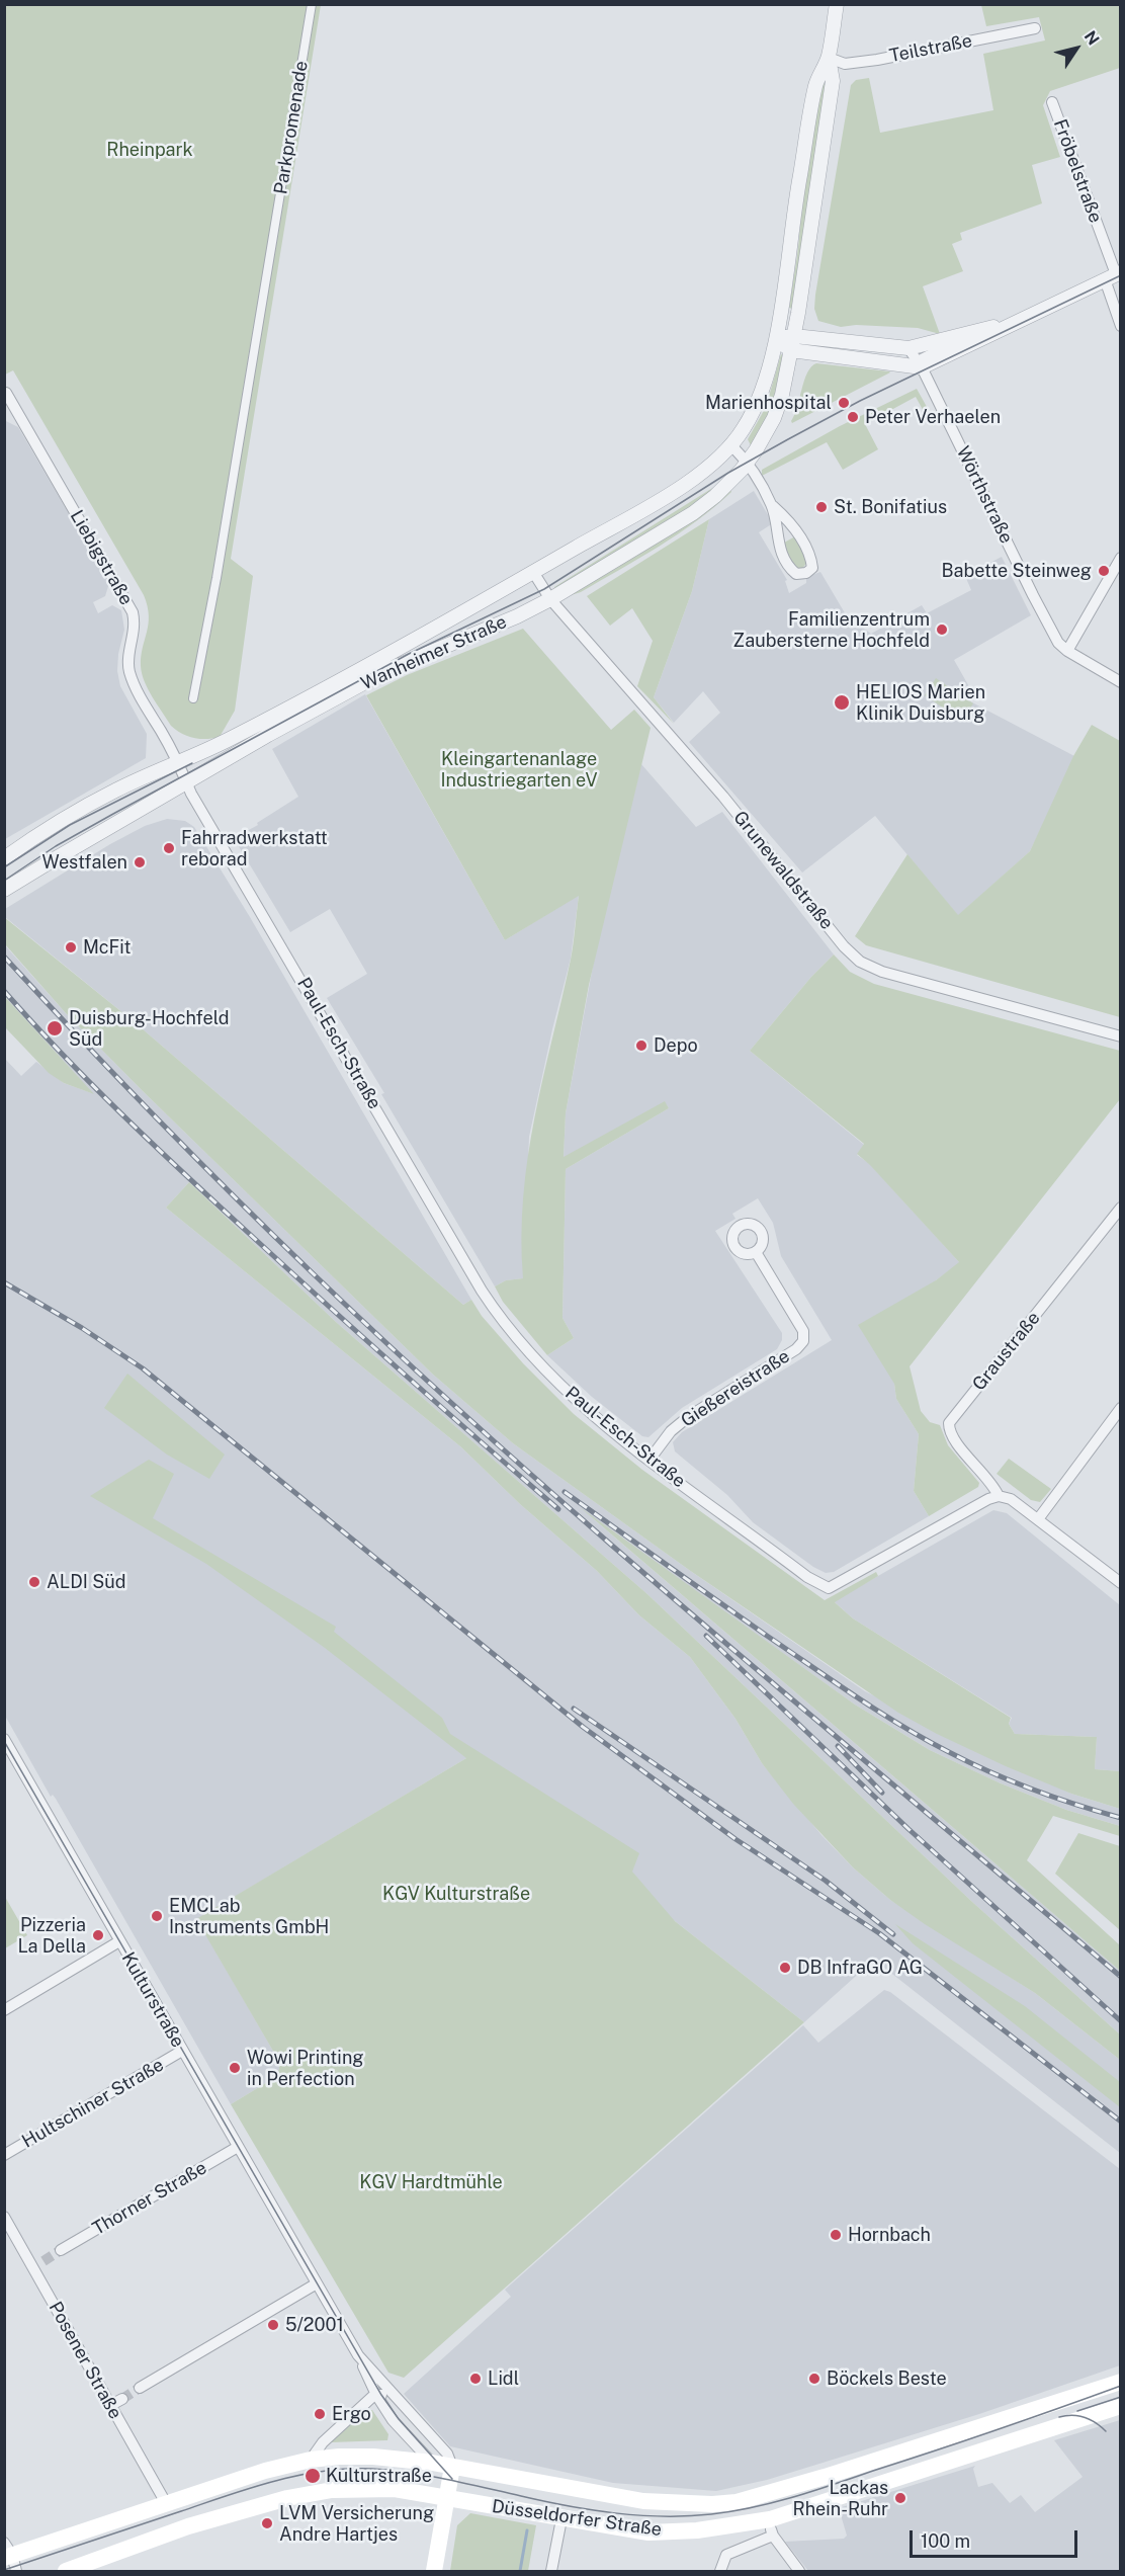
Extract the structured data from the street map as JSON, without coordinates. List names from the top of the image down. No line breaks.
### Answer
{"streets":{"main road":["Düsseldorfer Straße"],"street":["Teilstraße","Parkpromenade","Fröbelstraße","Wörthstraße","Liebigstraße","Wanheimer Straße","Grunewaldstraße","Paul-Esch-Straße","Graustraße","Gießereistraße","Kulturstraße","Hultschiner Straße","Thorner Straße","Posener Straße"]},"crossings":[["Liebigstraße","Wanheimer Straße"],["Liebigstraße","Paul-Esch-Straße"],["Wanheimer Straße","Grunewaldstraße"],["Wanheimer Straße","Paul-Esch-Straße"],["Paul-Esch-Straße","Graustraße"],["Paul-Esch-Straße","Gießereistraße"],["Kulturstraße","Hultschiner Straße"],["Kulturstraße","Thorner Straße"],["Kulturstraße","Düsseldorfer Straße"],["Posener Straße","Düsseldorfer Straße"]],"parks":["Rheinpark","Kleingartenanlage Industriegarten eV","KGV Kulturstraße","KGV Hardtmühle"],"places":["Marienhospital","Peter Verhaelen","St. Bonifatius","Babette Steinweg","Familienzentrum Zaubersterne Hochfeld","HELIOS Marien Klinik Duisburg","Fahrradwerkstatt reborad","Westfalen","McFit","Duisburg-Hochfeld Süd","Depo","ALDI Süd","EMCLab Instruments GmbH","Pizzeria La Della","DB InfraGO AG","Wowi Printing in Perfection","Hornbach","5/2001","Lidl","Böckels Beste","Ergo","Kulturstraße","Lackas Rhein-Ruhr","LVM Versicherung Andre Hartjes"],"scale_bar":"100 m","north":"top right"}
